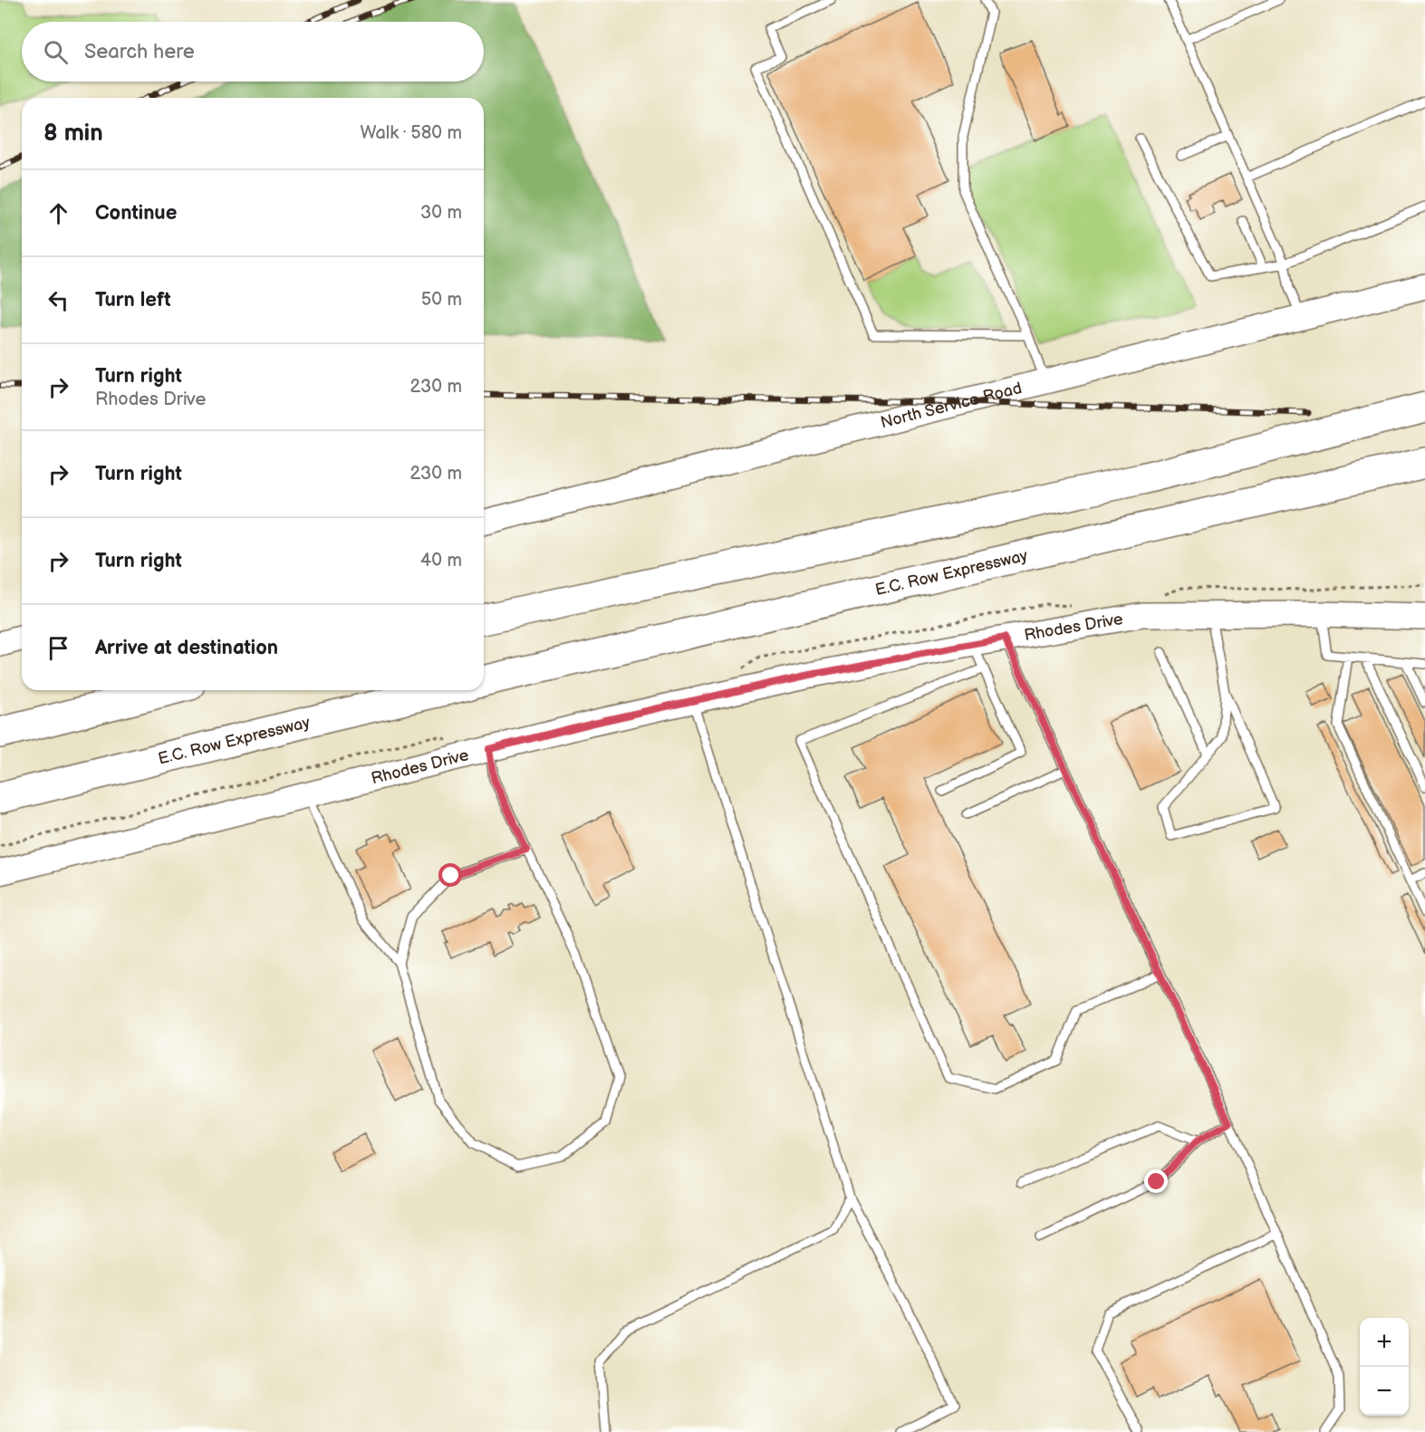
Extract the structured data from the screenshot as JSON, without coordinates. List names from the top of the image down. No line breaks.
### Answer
{"streets":{"highway":["E.C. Row Expressway"],"street":["North Service Road","Rhodes Drive"]},"page":{"search":"Search here","heading":["8 min","Walk · 580 m"],"list":[["Continue","30 m"],["Turn left","50 m"],["Turn right","Rhodes Drive","230 m"],["Turn right","230 m"],["Turn right","40 m"],"Arrive at destination"],"map_buttons":["+","−"]}}
